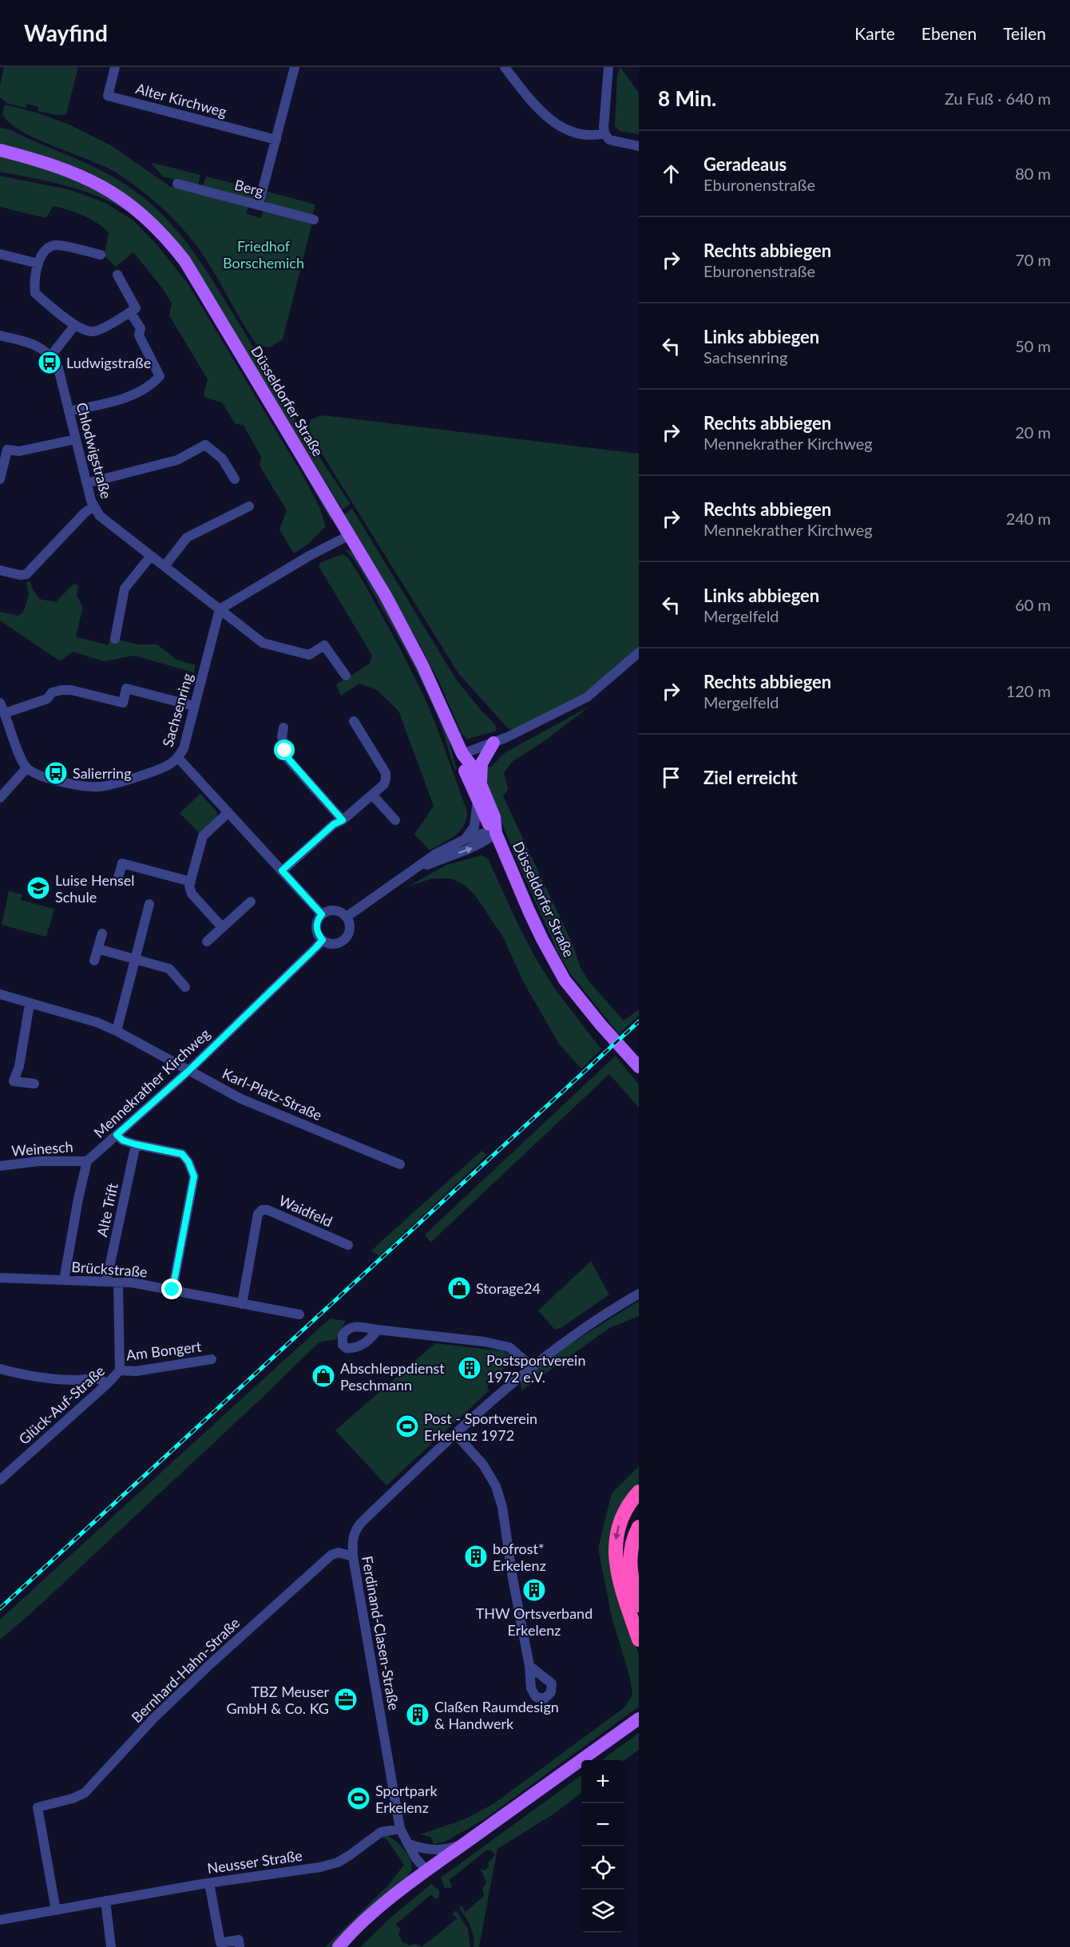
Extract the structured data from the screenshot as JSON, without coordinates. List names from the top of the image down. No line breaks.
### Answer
{"streets":{"main road":["Düsseldorfer Straße"],"street":["Alter Kirchweg","Berg","Chlodwigstraße","Sachsenring","Mennekrather Kirchweg","Karl-Platz-Straße","Weinesch","Alte Trift","Waidfeld","Brückstraße","Am Bongert","Glück-Auf-Straße","Ferdinand-Clasen-Straße","Bernhard-Hahn-Straße","Neusser Straße"]},"crossings":[["Chlodwigstraße","Sachsenring"],["Sachsenring","Mennekrather Kirchweg"],["Mennekrather Kirchweg","Karl-Platz-Straße"],["Mennekrather Kirchweg","Weinesch"],["Alte Trift","Brückstraße"],["Waidfeld","Brückstraße"],["Brückstraße","Glück-Auf-Straße"],["Am Bongert","Glück-Auf-Straße"],["Ferdinand-Clasen-Straße","Bernhard-Hahn-Straße"],["Ferdinand-Clasen-Straße","Neusser Straße"],["Bernhard-Hahn-Straße","Neusser Straße"]],"parks":["Friedhof Borschemich"],"places":{"bus stop":["Ludwigstraße","Salierring"],"school or university":["Luise Hensel Schule"],"shop":["Storage24","Abschleppdienst Peschmann"],"building":["Postsportverein 1972 e.V.","bofrost* Erkelenz","THW Ortsverband Erkelenz","Claßen Raumdesign & Handwerk"],"sports":["Post - Sportverein Erkelenz 1972","Sportpark Erkelenz"],"office":["TBZ Meuser GmbH & Co. KG"]},"page":{"header":"Wayfind","nav":["Karte","Ebenen","Teilen"],"heading":["8 Min.","Zu Fuß · 640 m"],"list":[["Geradeaus","Eburonenstraße","80 m"],["Rechts abbiegen","Eburonenstraße","70 m"],["Links abbiegen","Sachsenring","50 m"],["Rechts abbiegen","Mennekrather Kirchweg","20 m"],["Rechts abbiegen","Mennekrather Kirchweg","240 m"],["Links abbiegen","Mergelfeld","60 m"],["Rechts abbiegen","Mergelfeld","120 m"],"Ziel erreicht"],"map_buttons":["+","−"]}}
